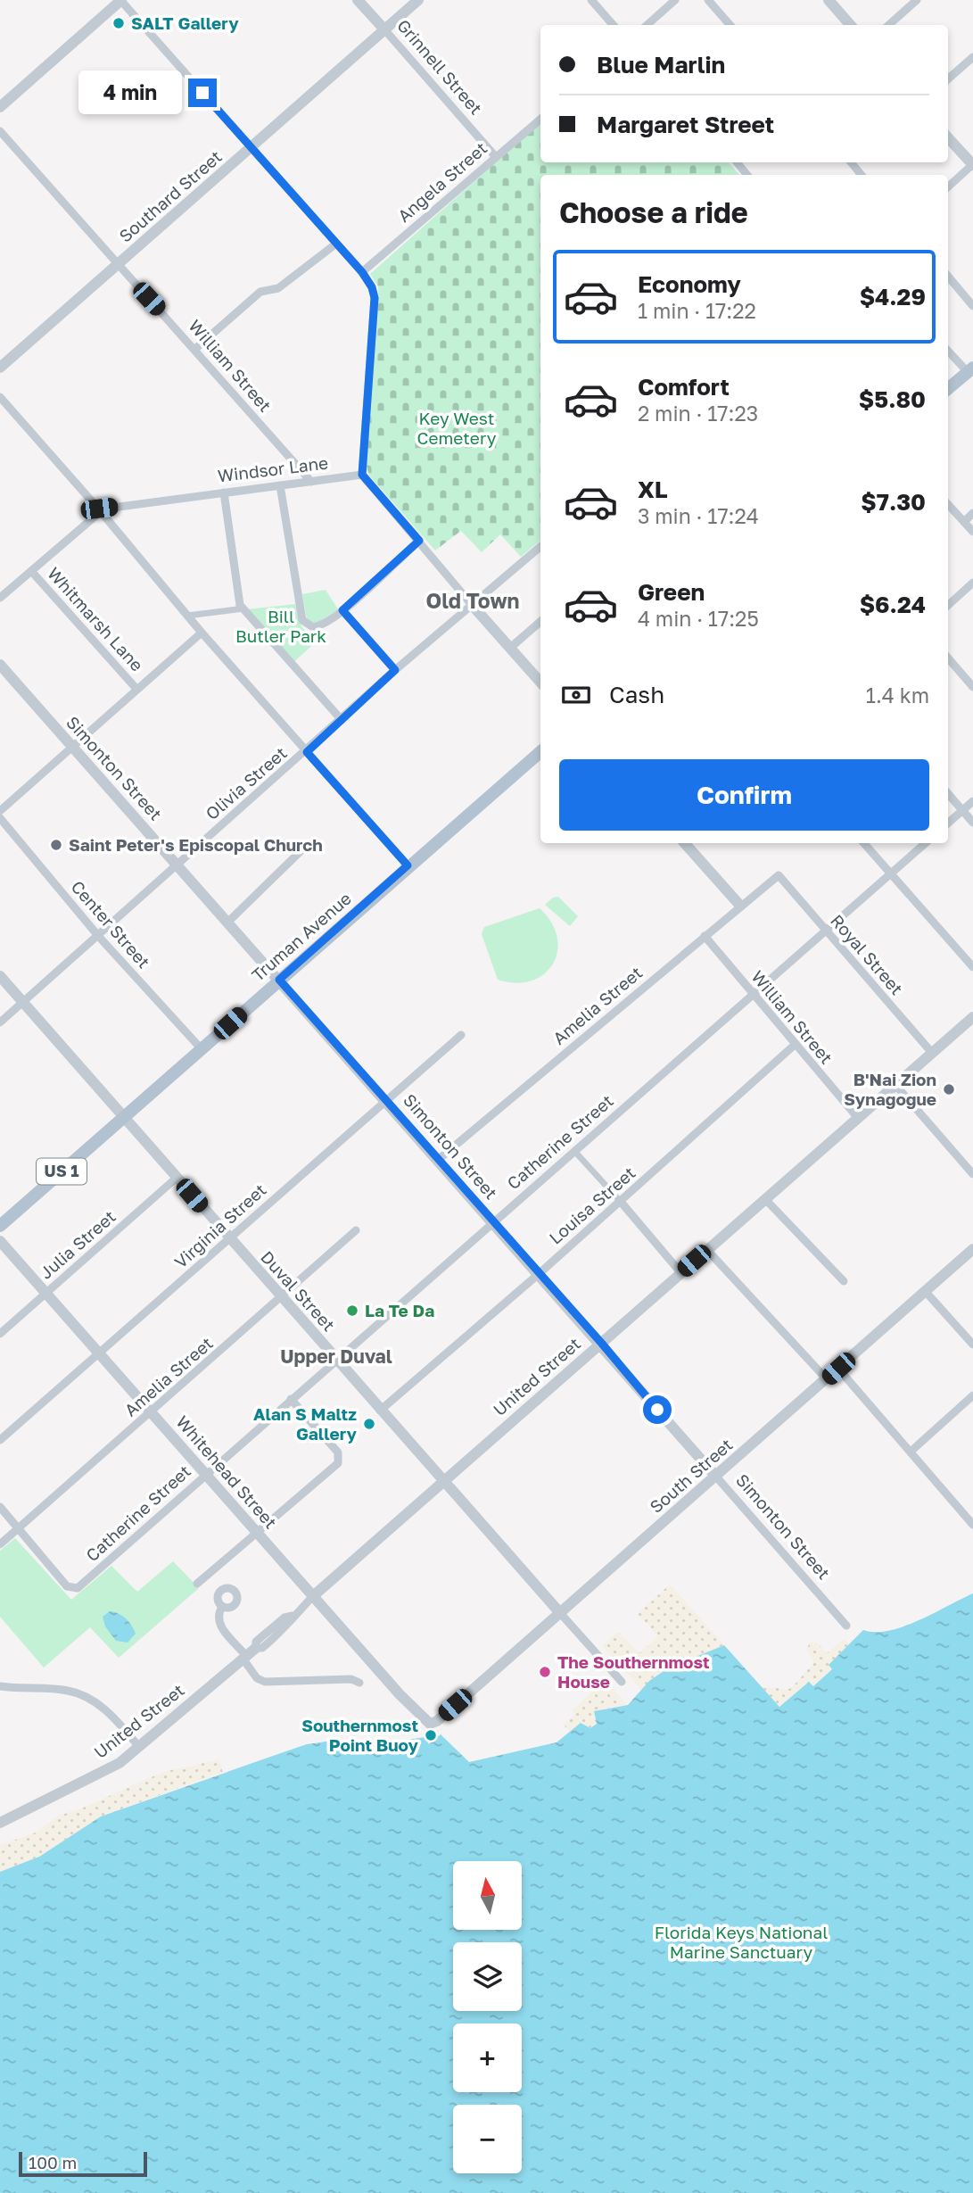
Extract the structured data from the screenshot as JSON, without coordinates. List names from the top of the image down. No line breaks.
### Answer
{"streets":{"main road":["Truman Avenue","US 1"],"street":["Grinnell Street","Angela Street","Southard Street","William Street","Windsor Lane","Whitmarsh Lane","Simonton Street","Olivia Street","Center Street","Royal Street","Amelia Street","Catherine Street","Louisa Street","Virginia Street","Julia Street","Duval Street","United Street","Whitehead Street","South Street"]},"crossings":[["Grinnell Street","Angela Street"],["Grinnell Street","Southard Street"],["Southard Street","William Street"],["William Street","Windsor Lane"],["William Street","Amelia Street"],["William Street","Catherine Street"],["William Street","Louisa Street"],["William Street","United Street"],["Simonton Street","Olivia Street"],["Simonton Street","Truman Avenue"],["Simonton Street","Amelia Street"],["Simonton Street","Catherine Street"],["Simonton Street","Louisa Street"],["Simonton Street","Virginia Street"],["Simonton Street","United Street"],["Simonton Street","South Street"],["Olivia Street","Center Street"],["Olivia Street","Duval Street"],["Center Street","Truman Avenue"],["Truman Avenue","Duval Street"],["Royal Street","Amelia Street"],["Royal Street","Catherine Street"],["Royal Street","United Street"],["Amelia Street","Catherine Street"],["Amelia Street","Duval Street"],["Amelia Street","Whitehead Street"],["Catherine Street","Duval Street"],["Catherine Street","Whitehead Street"],["Louisa Street","Duval Street"],["Virginia Street","Duval Street"],["Virginia Street","Whitehead Street"],["Julia Street","Duval Street"],["Julia Street","Whitehead Street"],["Duval Street","United Street"],["Duval Street","South Street"],["United Street","Whitehead Street"],["Whitehead Street","South Street"]],"districts":["Old Town","Upper Duval"],"parks":["Key West Cemetery","Bill Butler Park","Florida Keys National Marine Sanctuary"],"places":["SALT Gallery","Saint Peter's Episcopal Church","B'Nai Zion Synagogue","La Te Da","Alan S Maltz Gallery","The Southernmost House","Southernmost Point Buoy"],"scale_bar":"100 m","north":"top","page":{"banner":["Blue Marlin","Margaret Street"],"bubble":"4 min","heading":"Choose a ride","list":[{"name":"Economy","note":"1 min · 17:22","value":"$4.29"},{"name":"Comfort","note":"2 min · 17:23","value":"$5.80"},{"name":"XL","note":"3 min · 17:24","value":"$7.30"},{"name":"Green","note":"4 min · 17:25","value":"$6.24"}],"pay":["Cash","1.4 km"],"buttons":"Confirm","map_buttons":["+","−"],"scale":"100 m"}}
